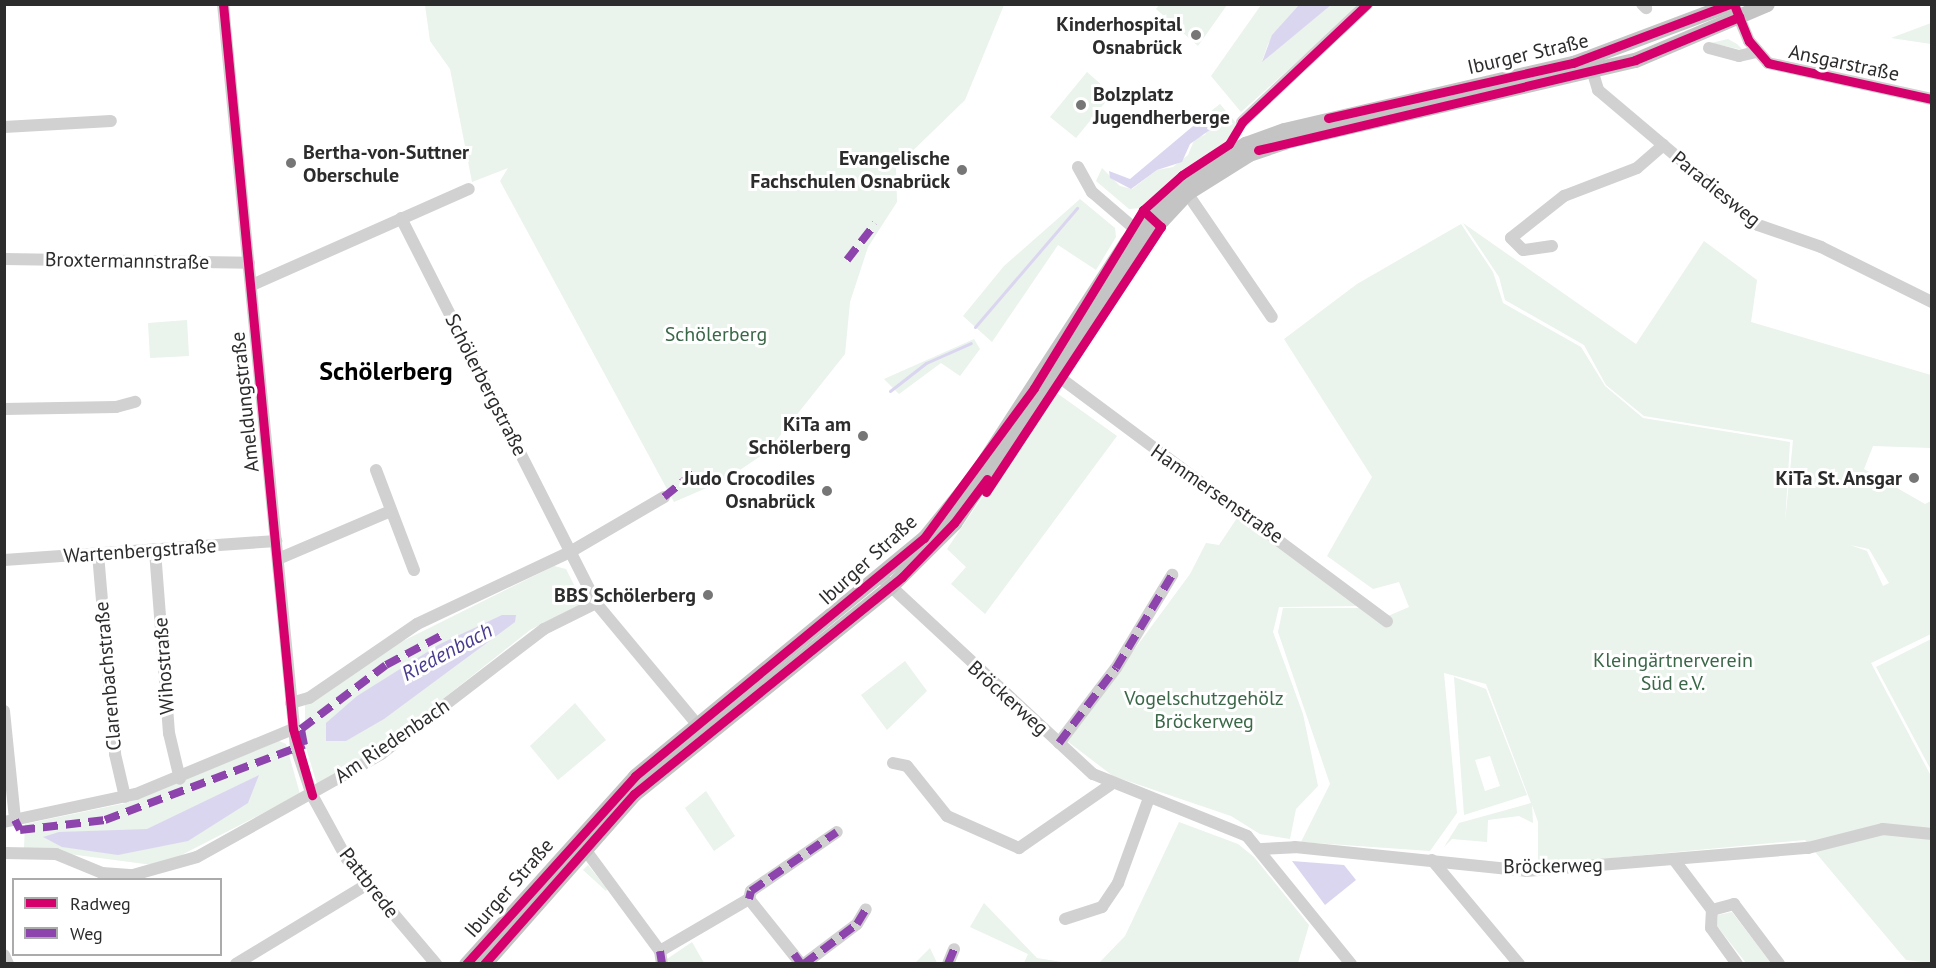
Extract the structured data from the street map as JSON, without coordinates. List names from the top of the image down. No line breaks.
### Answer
{"streets":{"main road":["Iburger Straße"],"street":["Ansgarstraße","Paradiesweg","Broxtermannstraße","Schölerbergstraße","Ameldungstraße","Hammersenstraße","Wartenbergstraße","Wihostraße","Clarenbachstraße","Bröckerweg","Am Riedenbach","Pattbrede"]},"crossings":[["Iburger Straße","Ansgarstraße"],["Iburger Straße","Paradiesweg"],["Iburger Straße","Schölerbergstraße"],["Iburger Straße","Hammersenstraße"],["Iburger Straße","Bröckerweg"],["Broxtermannstraße","Ameldungstraße"],["Schölerbergstraße","Am Riedenbach"],["Ameldungstraße","Wartenbergstraße"],["Ameldungstraße","Am Riedenbach"],["Ameldungstraße","Pattbrede"],["Wartenbergstraße","Wihostraße"],["Wartenbergstraße","Clarenbachstraße"],["Am Riedenbach","Pattbrede"]],"districts":["Schölerberg"],"water":["Riedenbach"],"parks":["Schölerberg","Kleingärtnerverein Süd e.V.","Vogelschutzgehölz Bröckerweg"],"places":["Kinderhospital Osnabrück","Bolzplatz Jugendherberge","Bertha-von-Suttner Oberschule","Evangelische Fachschulen Osnabrück","KiTa am Schölerberg","KiTa St. Ansgar","Judo Crocodiles Osnabrück","BBS Schölerberg"],"legend":["Radweg","Weg"]}
